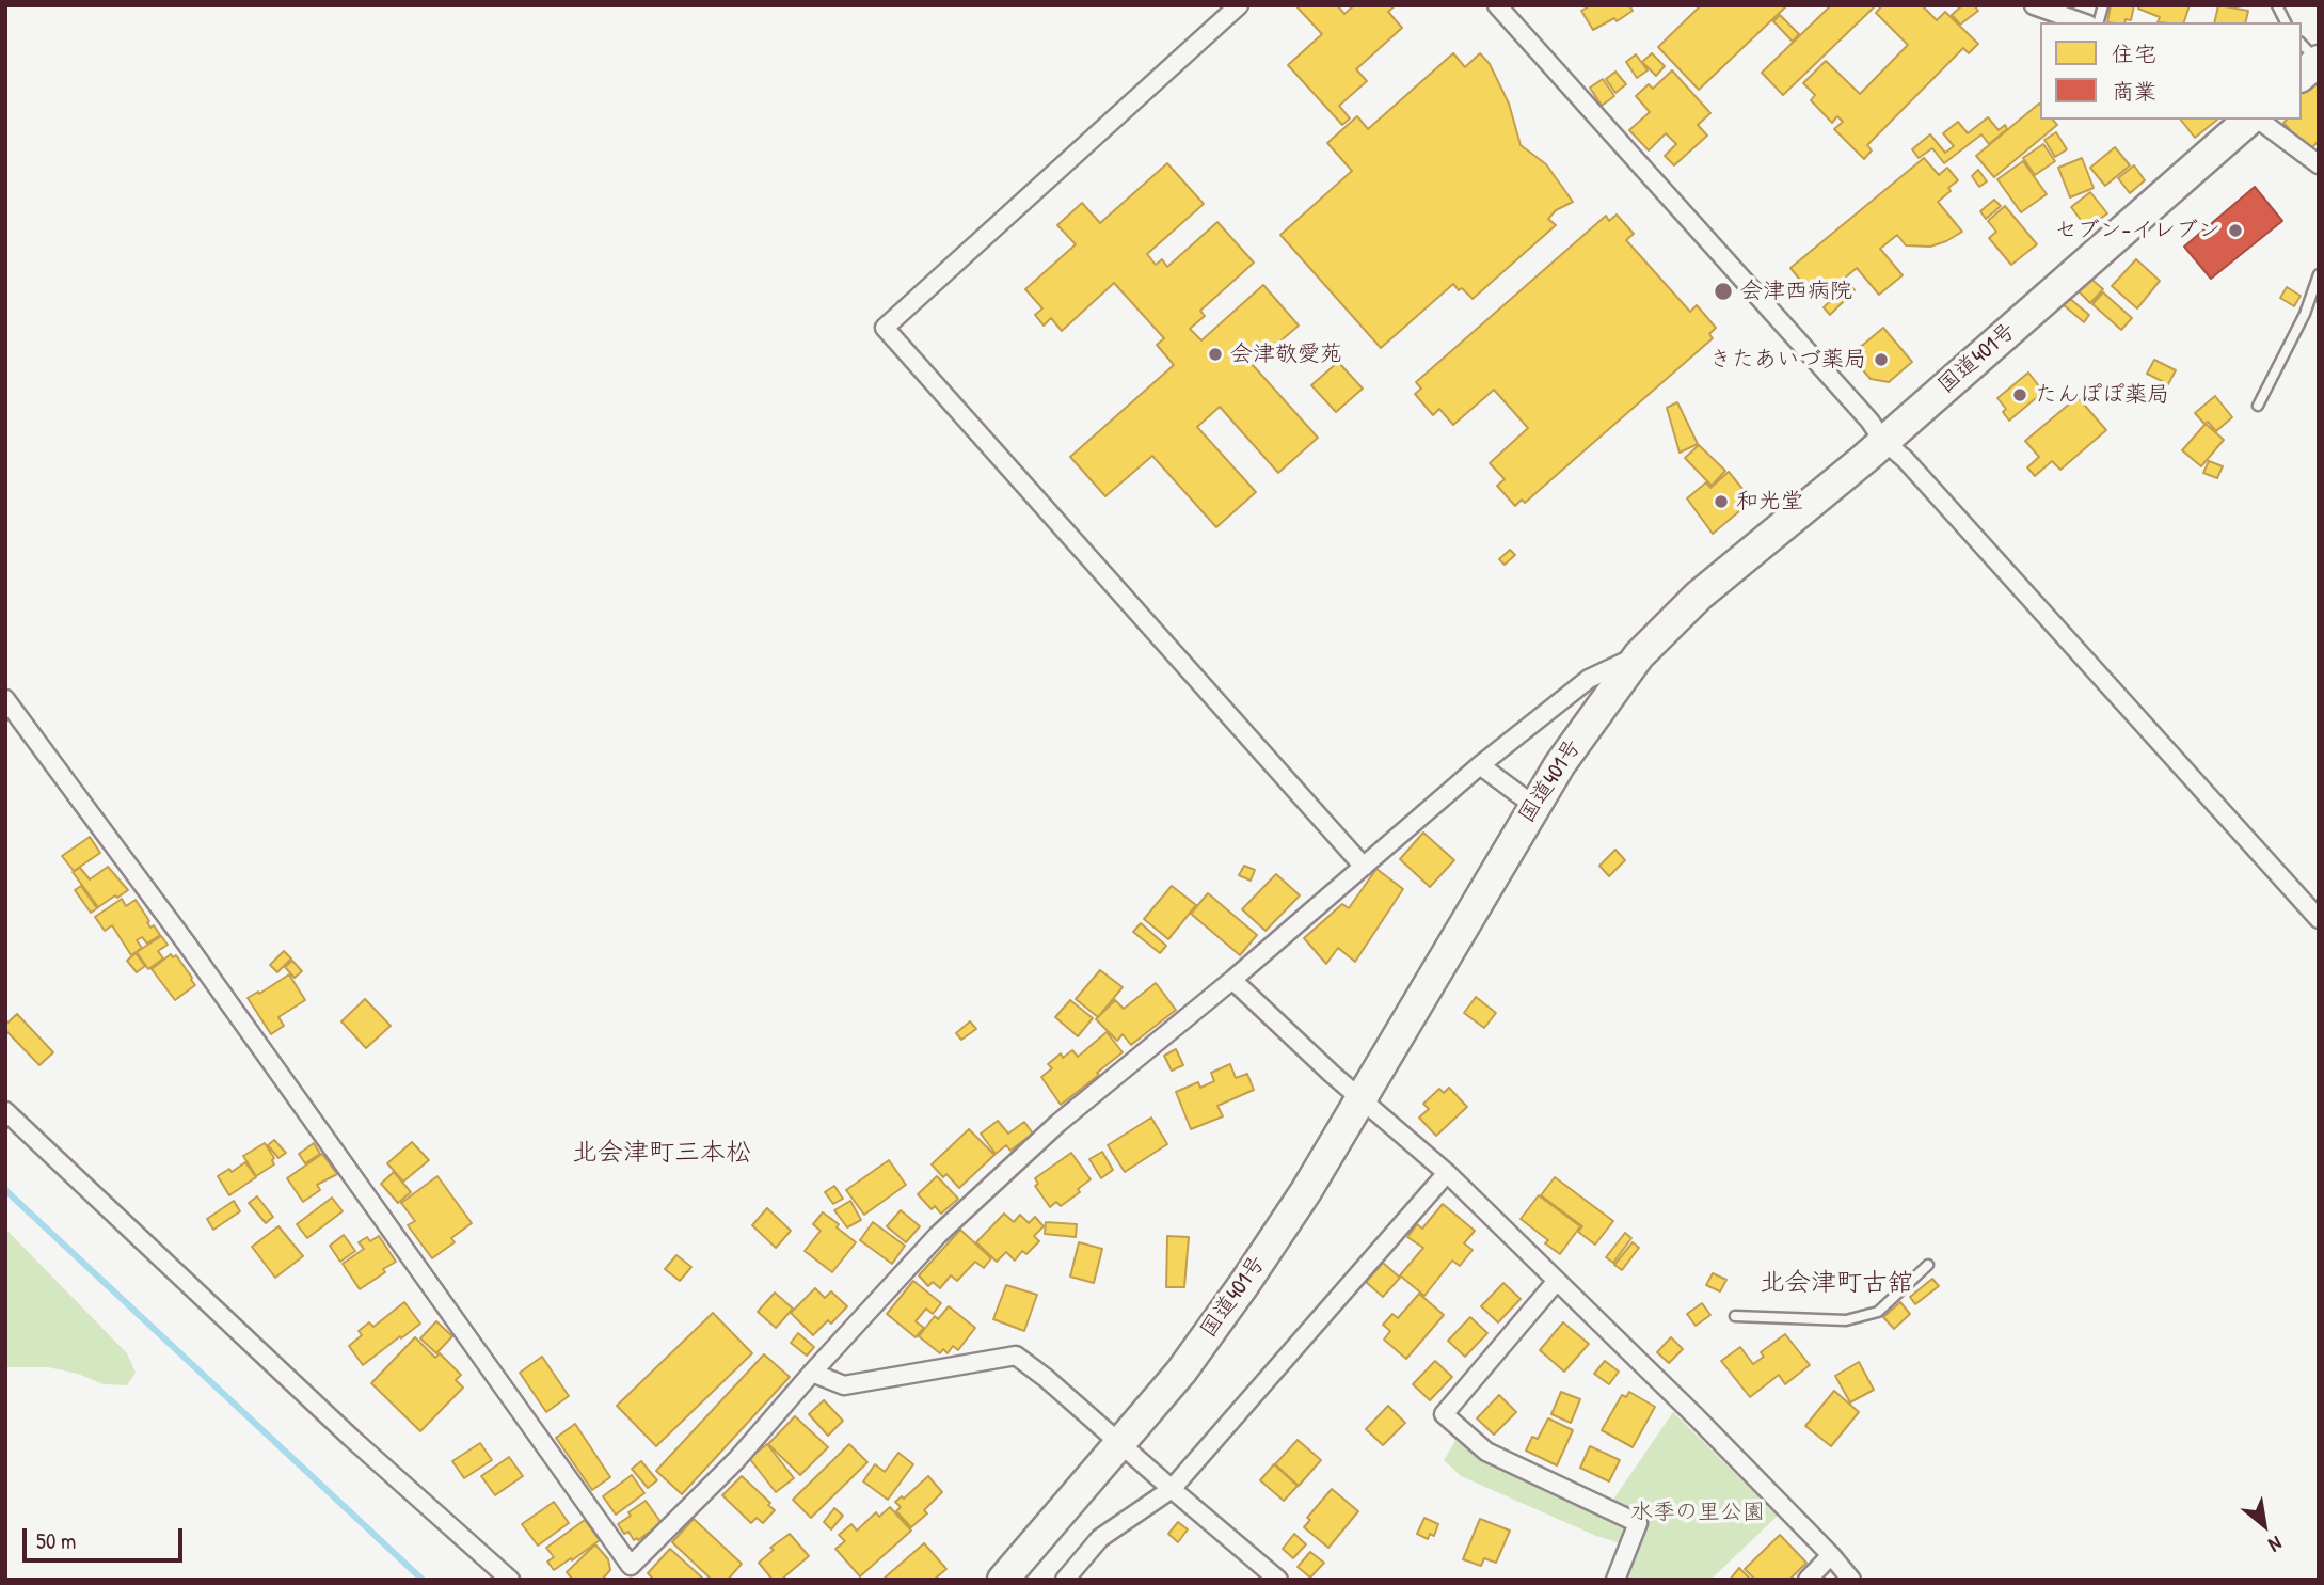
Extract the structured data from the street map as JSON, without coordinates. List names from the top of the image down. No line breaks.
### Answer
{"streets":{"highway":["国道401号"]},"districts":["北会津町三本松","北会津町古舘"],"parks":["水季の里公園"],"places":["セブン-イレブン","会津西病院","会津敬愛苑","きたあいづ薬局","たんぽぽ薬局","和光堂"],"legend":["住宅","商業"],"scale_bar":"50 m","north":"bottom right"}
